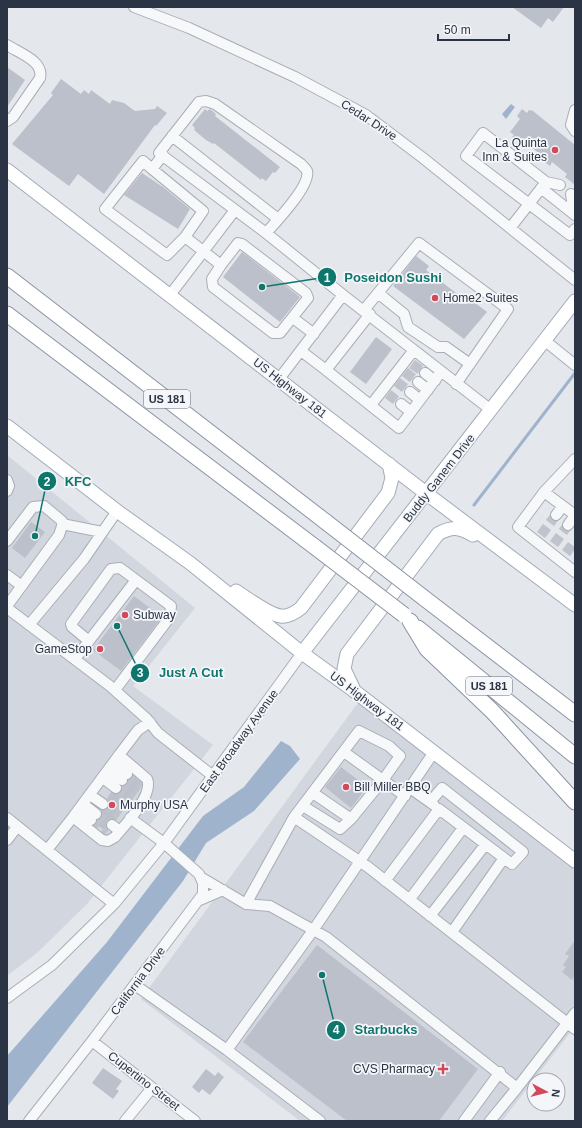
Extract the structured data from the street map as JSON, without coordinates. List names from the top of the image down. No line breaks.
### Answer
{"streets":{"highway":["US 181"],"main road":["US Highway 181","Buddy Ganem Drive"],"street":["Cedar Drive","East Broadway Avenue","California Drive","Cupertino Street"]},"crossings":[["US Highway 181","Buddy Ganem Drive"],["US Highway 181","East Broadway Avenue"],["Buddy Ganem Drive","East Broadway Avenue"],["California Drive","Cupertino Street"]],"places":{"other":["La Quinta Inn & Suites","Poseidon Sushi","Home2 Suites","KFC","Subway","Just A Cut","GameStop","Bill Miller BBQ","Murphy USA","Starbucks"],"health":["CVS Pharmacy"]},"scale_bar":"50 m","north":"right"}
